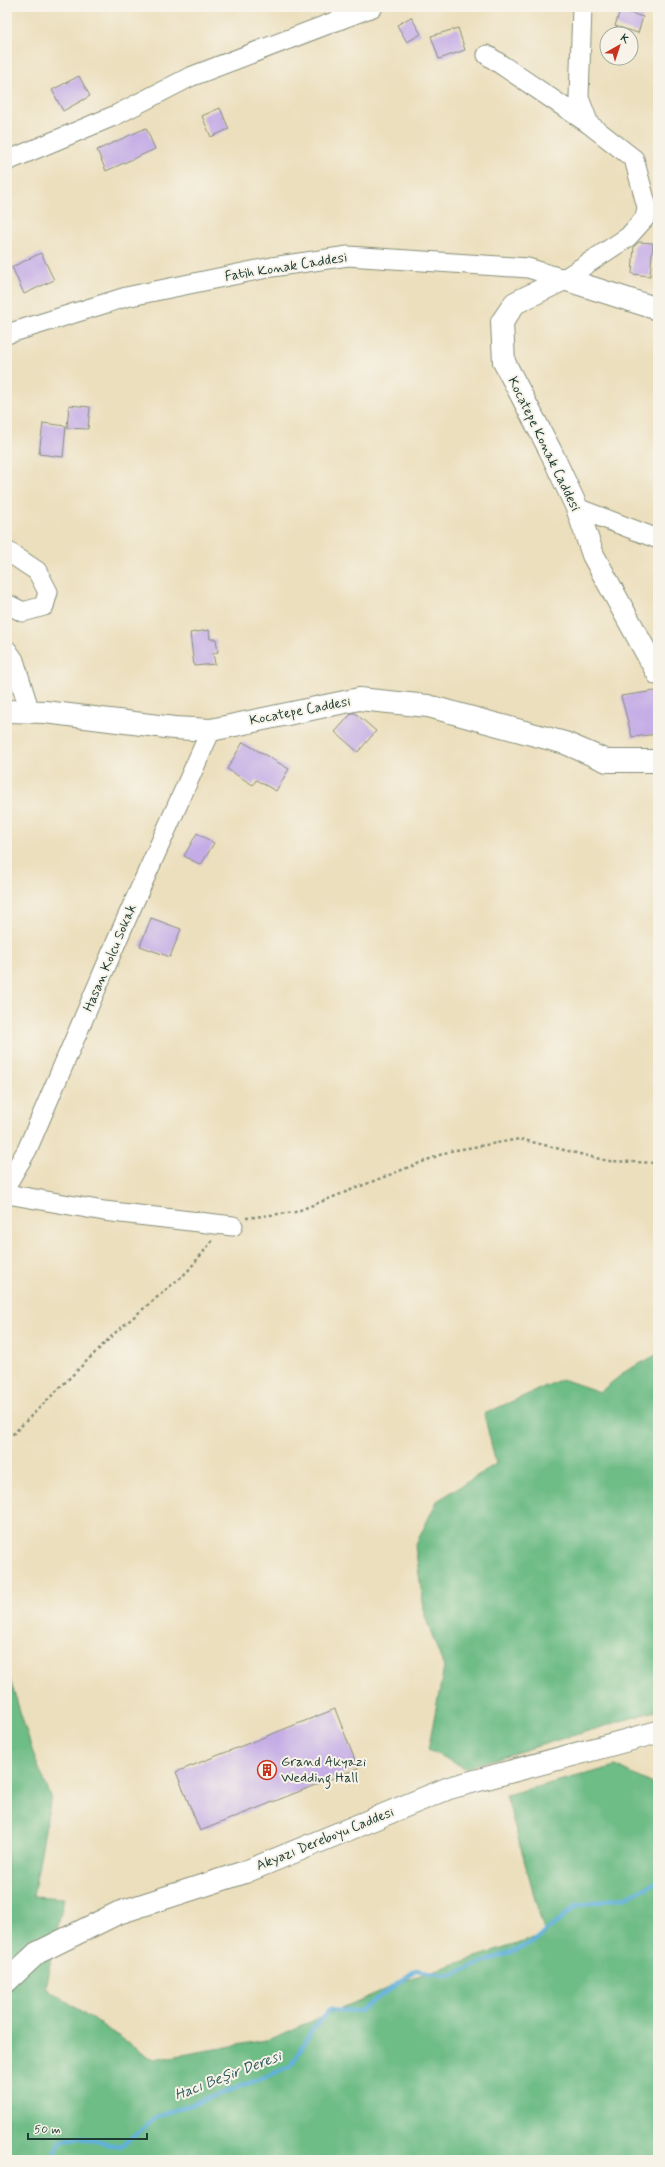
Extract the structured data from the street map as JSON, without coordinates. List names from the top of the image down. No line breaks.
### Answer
{"streets":{"main road":["Fatih Konak Caddesi","Kocatepe Konak Caddesi","Kocatepe Caddesi","Akyazı Dereboyu Caddesi"],"street":["Hasan Kolcu Sokak"]},"crossings":[["Fatih Konak Caddesi","Kocatepe Konak Caddesi"],["Kocatepe Caddesi","Hasan Kolcu Sokak"]],"water":["Hacı Beşir Deresi"],"places":{"building":["Grand Akyazi Wedding Hall"]},"scale_bar":"50 m","north":"top right"}
